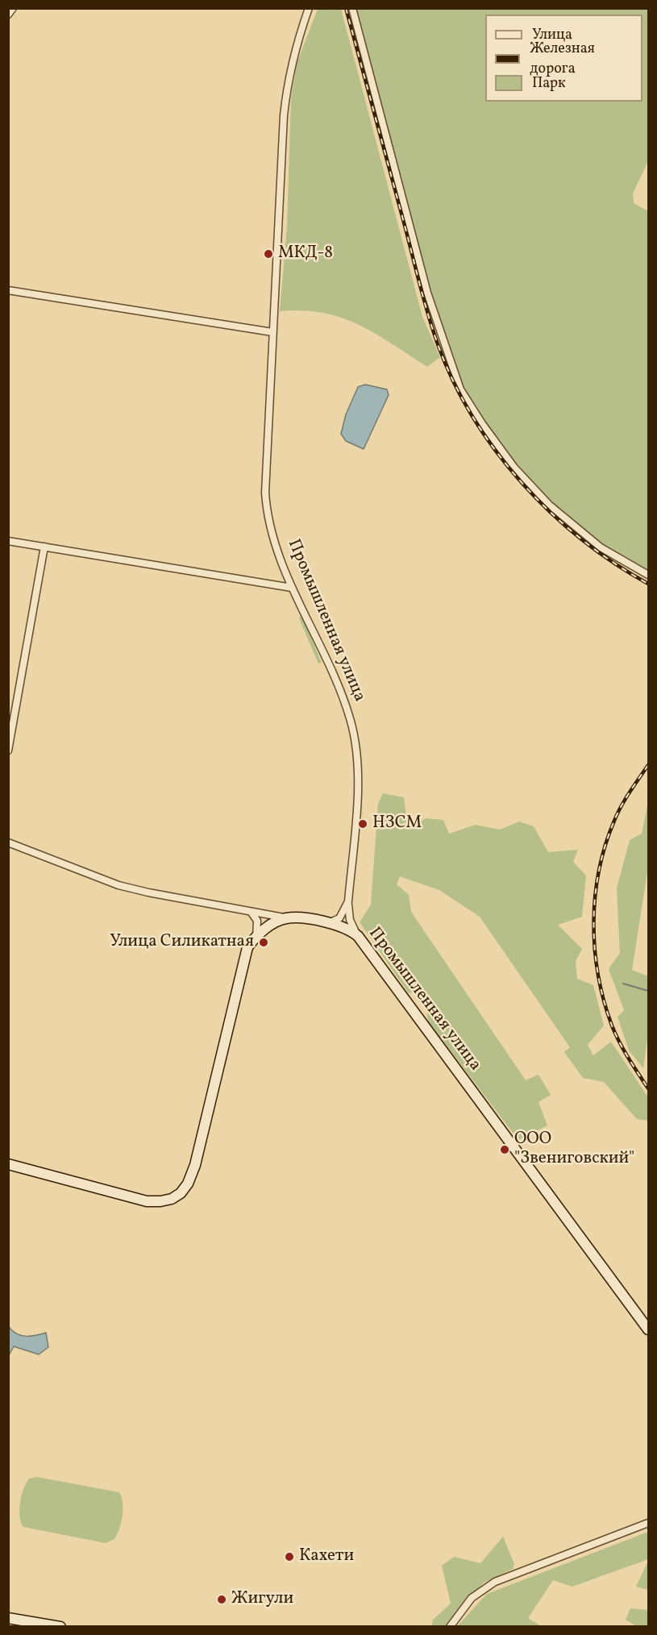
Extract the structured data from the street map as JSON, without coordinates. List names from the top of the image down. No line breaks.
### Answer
{"streets":{"street":["Промышленная улица"]},"places":["МКД-8","НЗСМ","Улица Силикатная","ООО \"Звениговский\"","Кахети","Жигули"],"legend":["Улица","Железная дорога","Парк"]}
